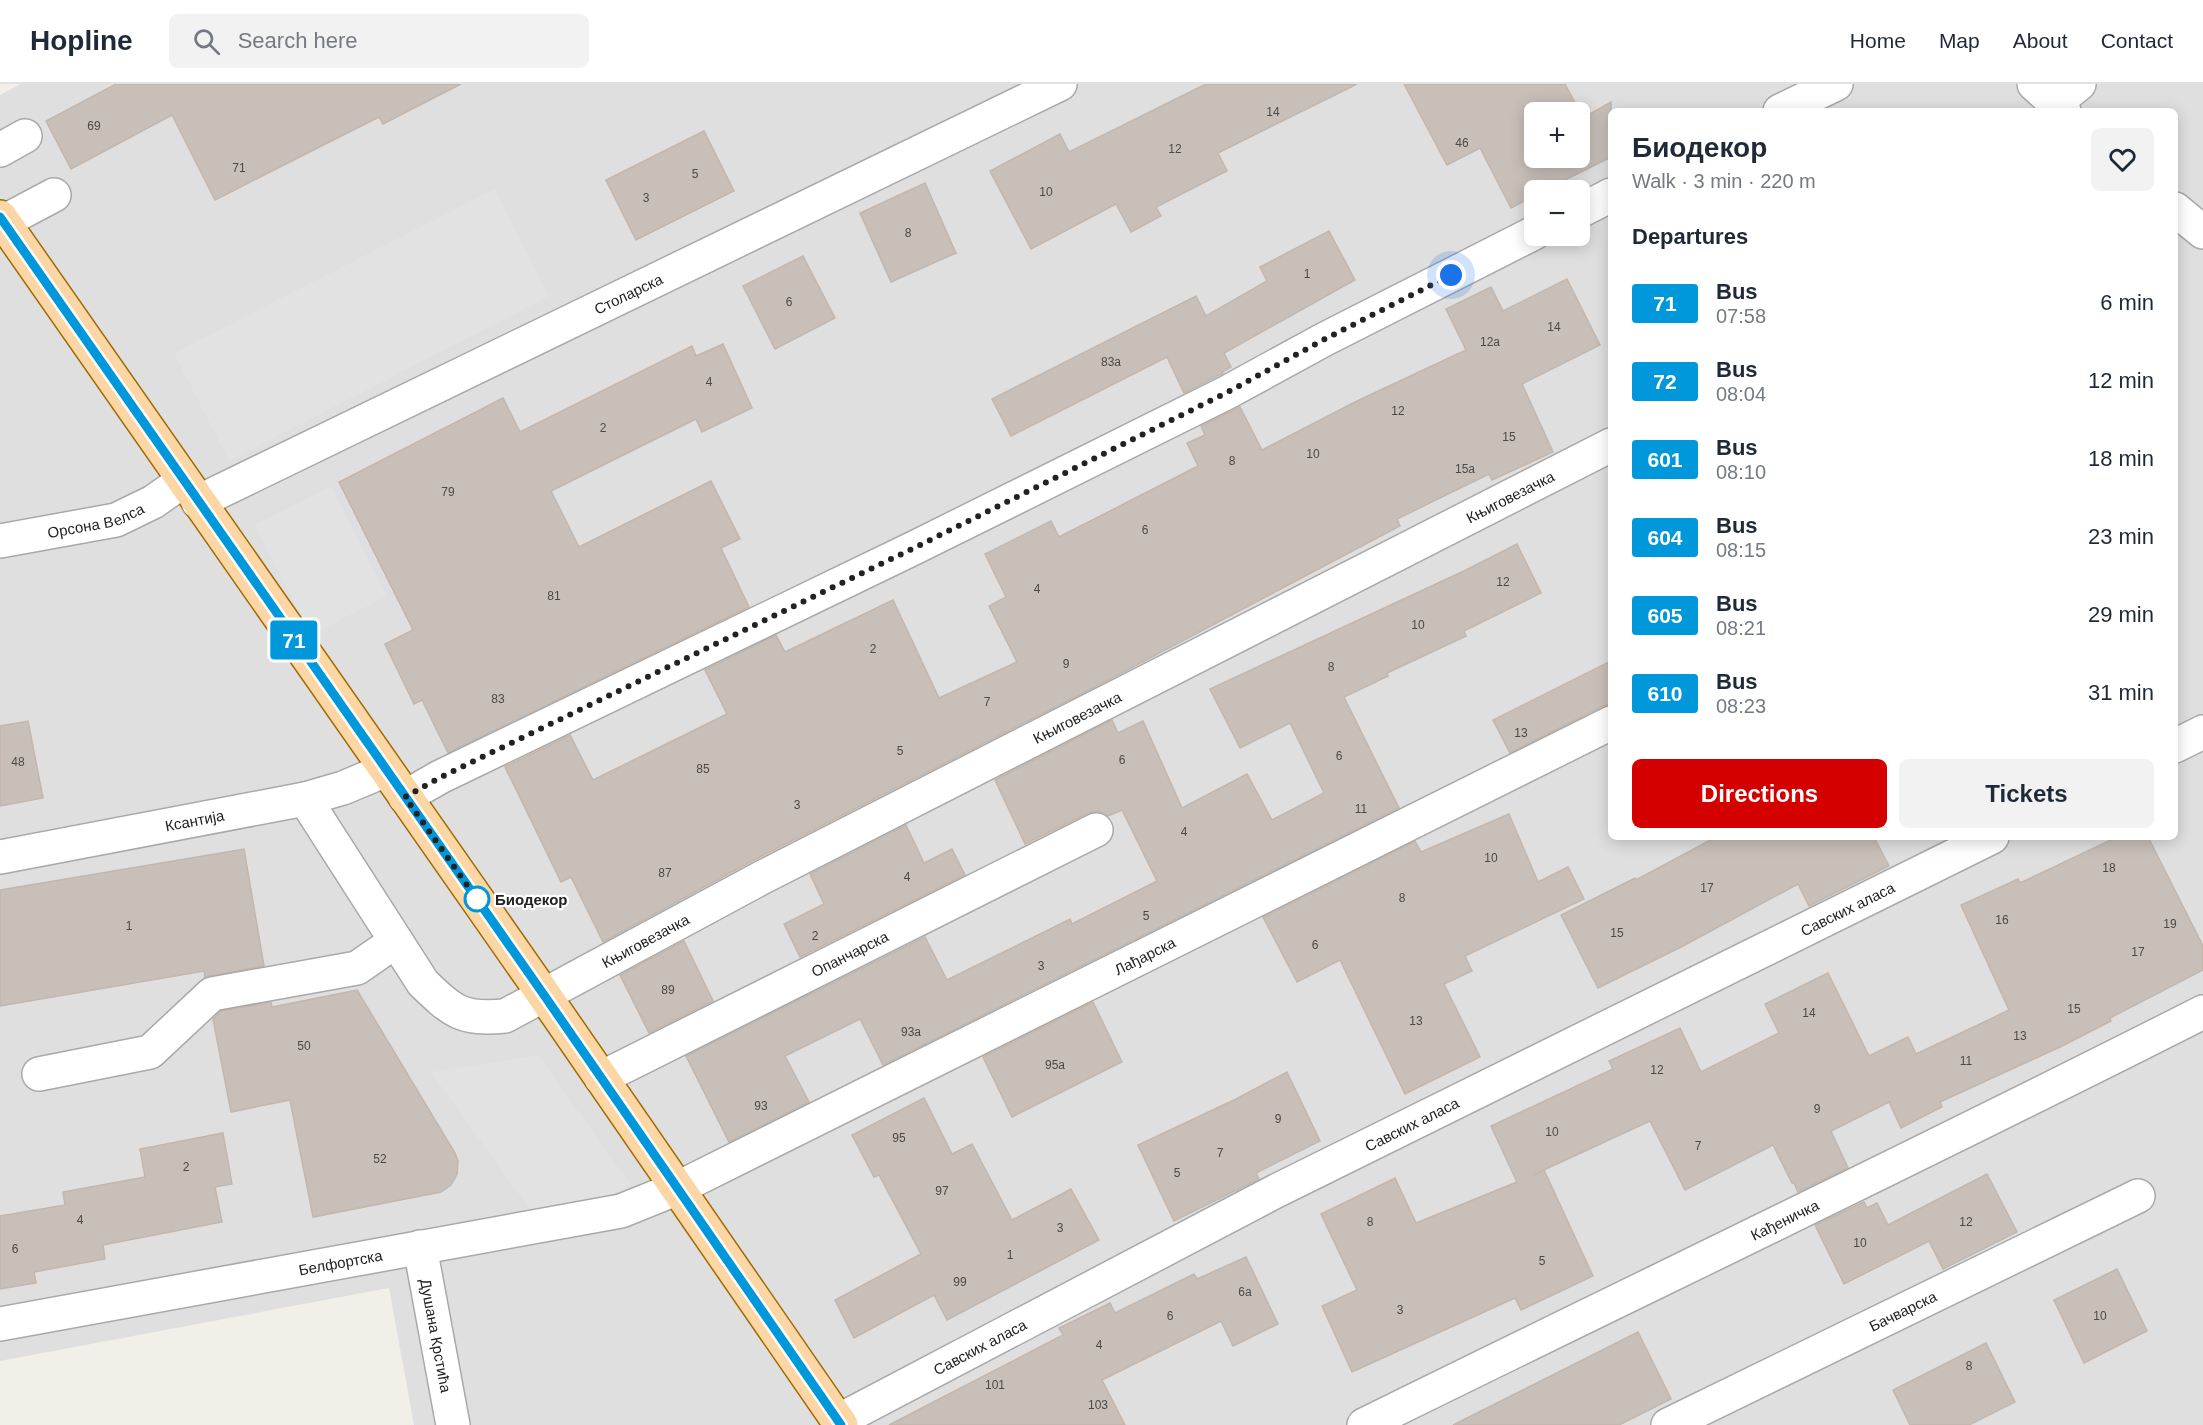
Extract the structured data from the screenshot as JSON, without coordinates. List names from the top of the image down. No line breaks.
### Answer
{"streets":{"street":["Столарска","Књиговезачка","Орсона Велса","Ксантија","Савских аласа","Опанчарска","Лађарска","Кађеничка","Белфортска","Бачварска","Душана Крстића"]},"crossings":[["Столарска","Орсона Велса"],["Књиговезачка","Ксантија"],["Лађарска","Белфортска"],["Белфортска","Душана Крстића"]],"places":["Биодекор"],"lines":["bus line 71"],"house_numbers":["14","69","46","12","71","5","10","3","8","1","6","14","12a","83a","4","12","2","15","10","8","15a","79","6","12","4","81","10","2","9","8","83","7","13","5","6","6","48","85","3","11","4","10","18","87","4","17","8","5","16","19","1","15","2","6","17","3","89","15","14","13","93a","13","50","11","95a","12","93","9","9","10","95","7","7","52","2","5","97","4","8","12","3","10","6","1","5","99","6a","3","6","10","4","8","101","103"],"page":{"header":"Hopline","search":"Search here","nav":["Home","Map","About","Contact"],"on_map":"71","map_buttons":["+","−"],"heading":[["Биодекор","Walk · 3 min · 220 m"],"Departures"],"list":[{"mark":"71","name":"Bus","note":"07:58","value":"6 min"},{"mark":"72","name":"Bus","note":"08:04","value":"12 min"},{"mark":"601","name":"Bus","note":"08:10","value":"18 min"},{"mark":"604","name":"Bus","note":"08:15","value":"23 min"},{"mark":"605","name":"Bus","note":"08:21","value":"29 min"},{"mark":"610","name":"Bus","note":"08:23","value":"31 min"}],"buttons":["Directions","Tickets"]}}
